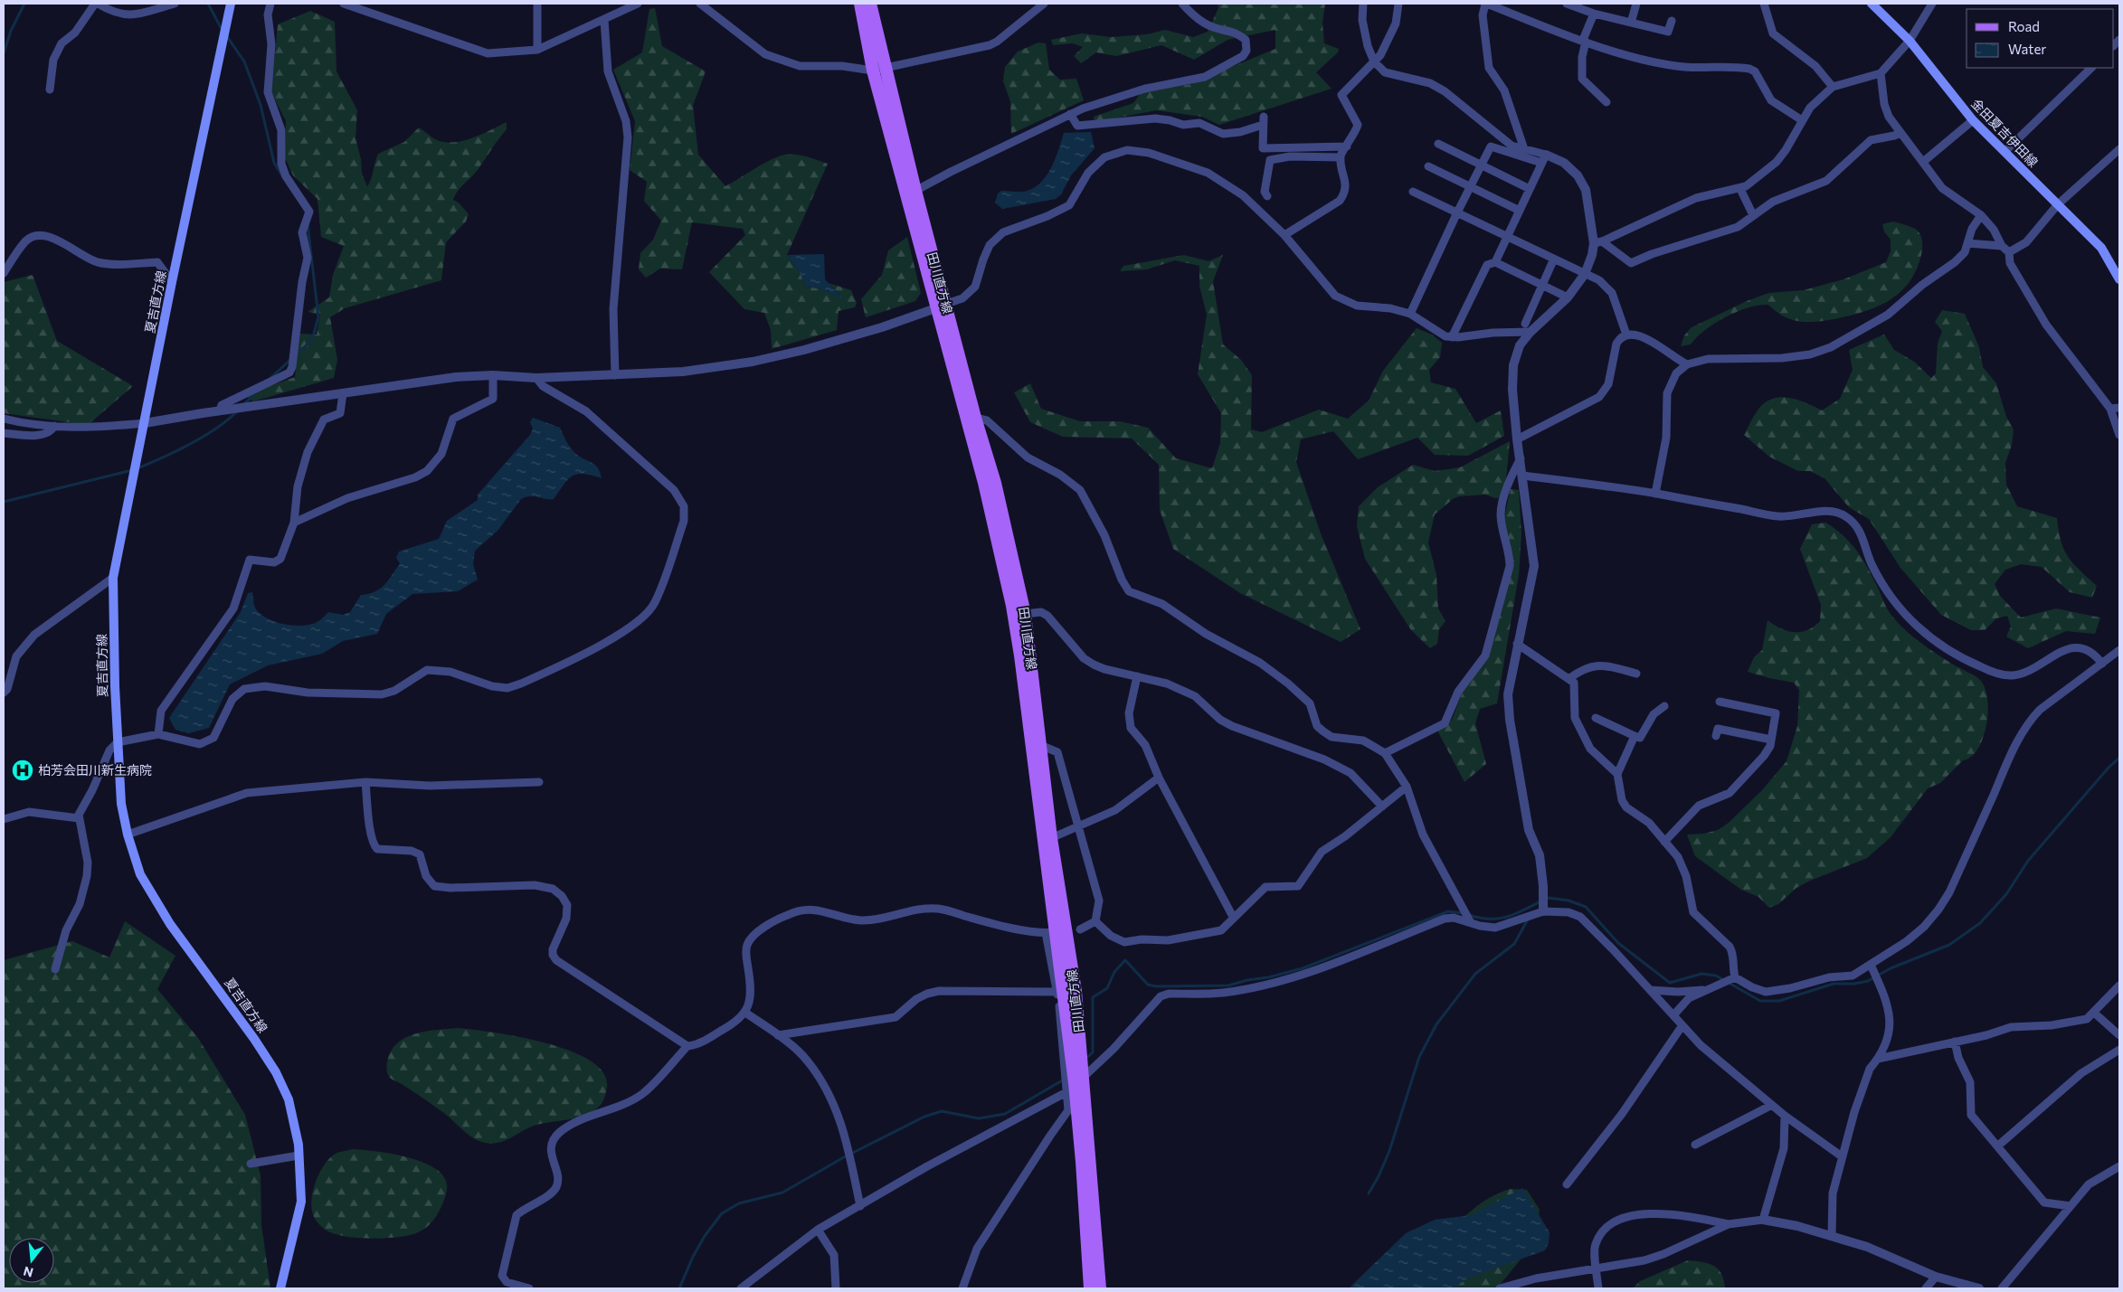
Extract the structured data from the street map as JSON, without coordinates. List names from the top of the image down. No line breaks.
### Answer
{"streets":{"main road":["金田夏吉伊田線","田川直方線","夏吉直方線"]},"places":{"hospital":["柏芳会田川新生病院"]},"legend":["Road","Water"],"north":"bottom"}
